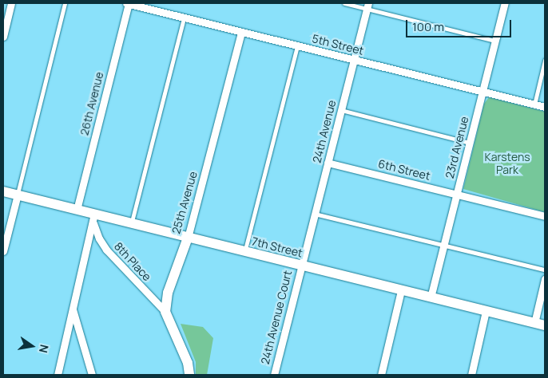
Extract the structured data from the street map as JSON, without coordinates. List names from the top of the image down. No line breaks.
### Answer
{"streets":{"street":["5th Street","26th Avenue","24th Avenue","23rd Avenue","6th Street","25th Avenue","7th Street","8th Place","24th Avenue Court"]},"crossings":[["5th Street","26th Avenue"],["5th Street","24th Avenue"],["5th Street","23rd Avenue"],["5th Street","25th Avenue"],["26th Avenue","7th Street"],["24th Avenue","6th Street"],["24th Avenue","7th Street"],["24th Avenue","24th Avenue Court"],["23rd Avenue","6th Street"],["23rd Avenue","7th Street"],["25th Avenue","7th Street"],["25th Avenue","8th Place"],["7th Street","8th Place"],["7th Street","24th Avenue Court"]],"parks":["Karstens Park"],"scale_bar":"100 m","north":"right"}
